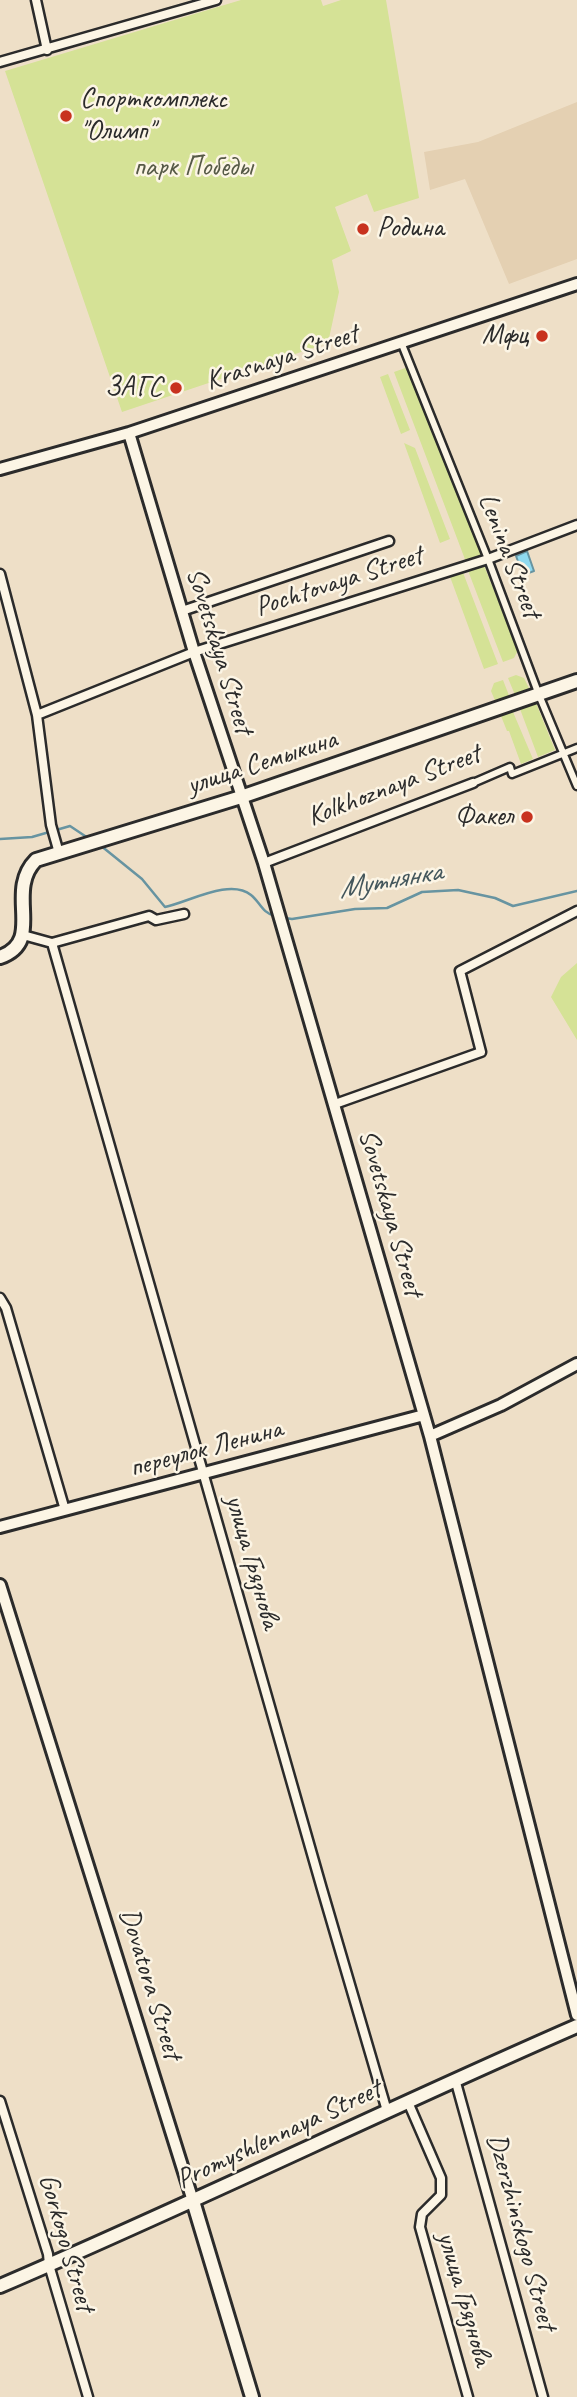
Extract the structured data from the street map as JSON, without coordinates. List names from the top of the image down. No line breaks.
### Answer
{"streets":{"main road":["улица Семыкина","Dovatora Street","Promyshlennaya Street"],"street":["Krasnaya Street","Lenina Street","Pochtovaya Street","Sovetskaya Street","Kolkhoznaya Street","переулок Ленина","улица Грязнова","Dzerzhinskogo Street","Gorkogo Street"]},"crossings":[["Krasnaya Street","Lenina Street"],["Krasnaya Street","Sovetskaya Street"],["Lenina Street","Pochtovaya Street"],["Lenina Street","улица Семыкина"],["Lenina Street","Kolkhoznaya Street"],["Pochtovaya Street","Sovetskaya Street"],["Sovetskaya Street","улица Семыкина"],["Sovetskaya Street","Kolkhoznaya Street"],["Sovetskaya Street","переулок Ленина"],["переулок Ленина","улица Грязнова"],["улица Грязнова","Promyshlennaya Street"],["Dovatora Street","Promyshlennaya Street"],["Promyshlennaya Street","Dzerzhinskogo Street"],["Promyshlennaya Street","Gorkogo Street"]],"water":["Мутнянка"],"parks":["парк Победы"],"places":["Спорткомплекс \"Олимп\"","Родина","Мфц","ЗАГС","Факел"]}
